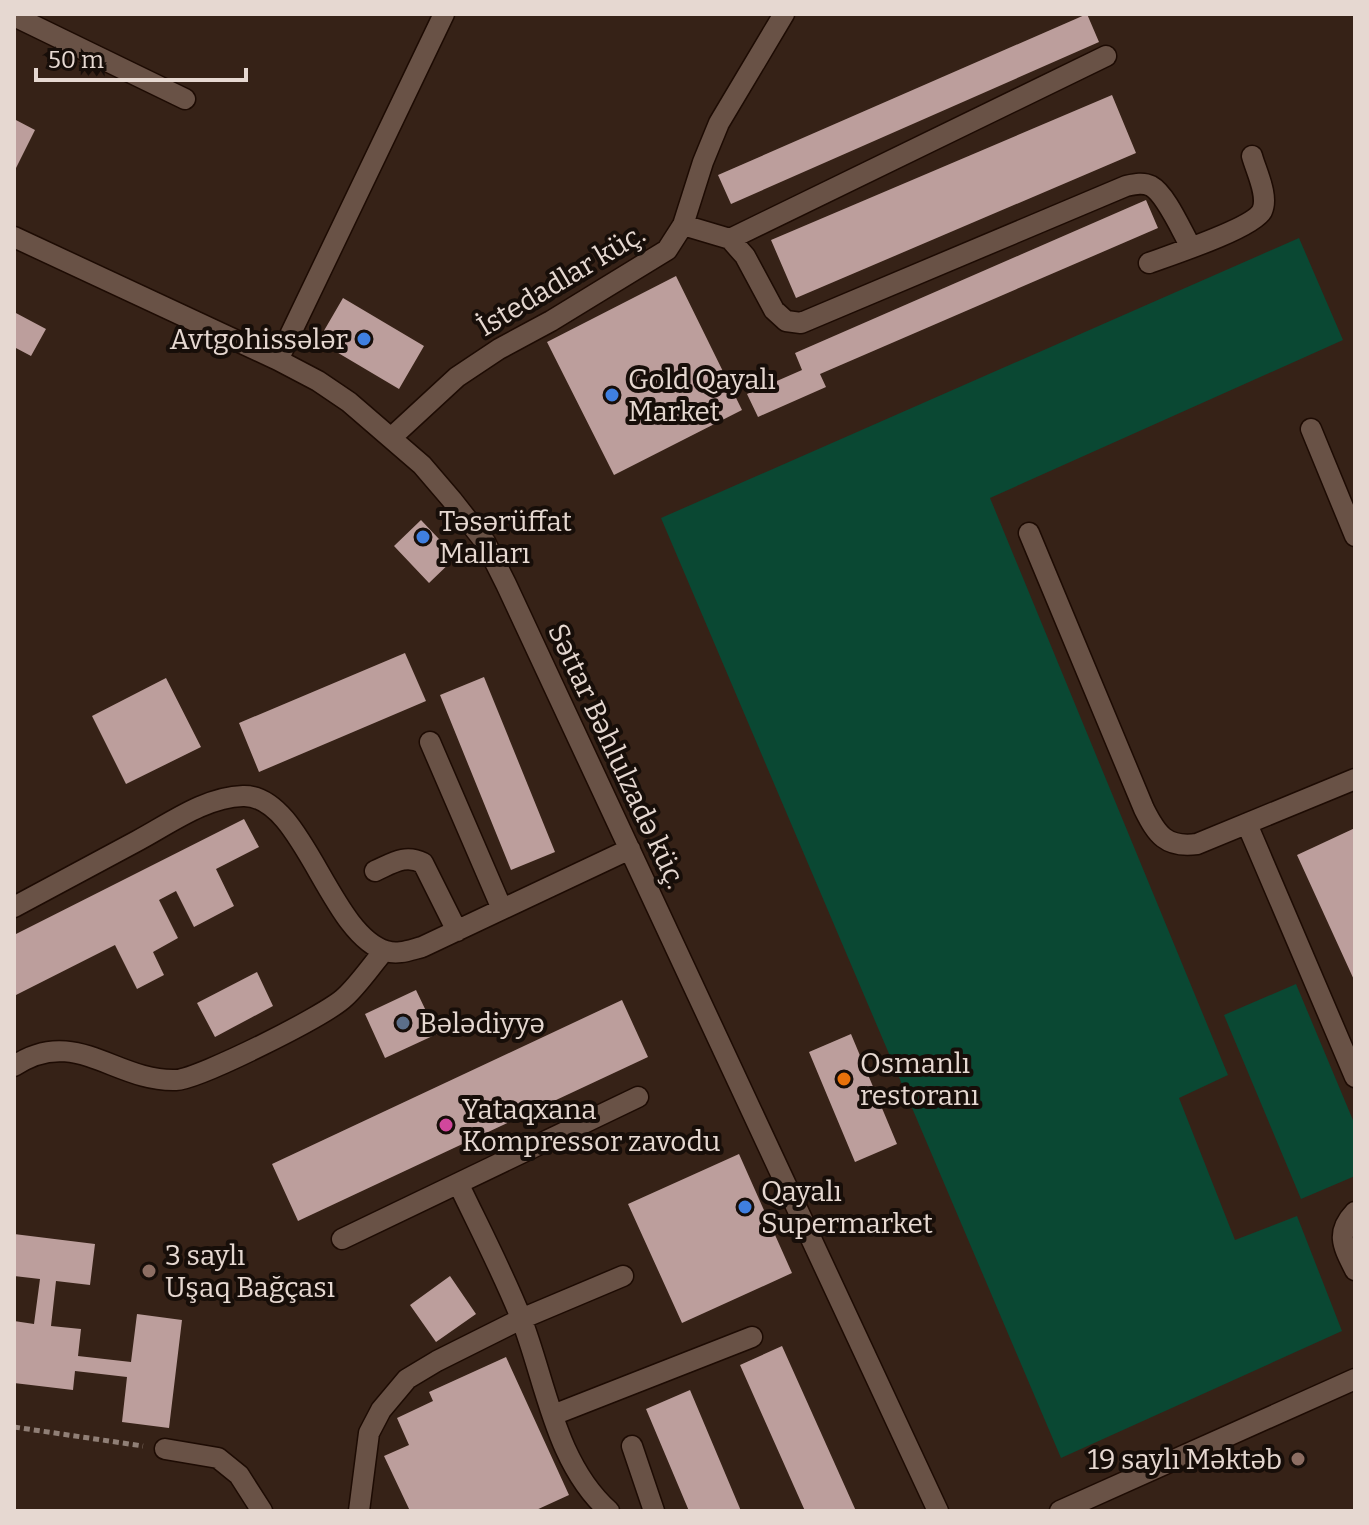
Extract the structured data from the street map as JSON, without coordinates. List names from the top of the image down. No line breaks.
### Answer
{"streets":{"street":["İstedadlar küç.","Səttar Bəhlulzadə küç."]},"crossings":[["İstedadlar küç.","Səttar Bəhlulzadə küç."]],"places":["Avtgohissələr","Gold Qayalı Market","Təsərüffat Malları","Bələdiyyə","Osmanlı restoranı","Yataqxana Kompressor zavodu","Qayalı Supermarket","3 saylı Uşaq Bağçası","19 saylı Məktəb"],"scale_bar":"50 m"}
